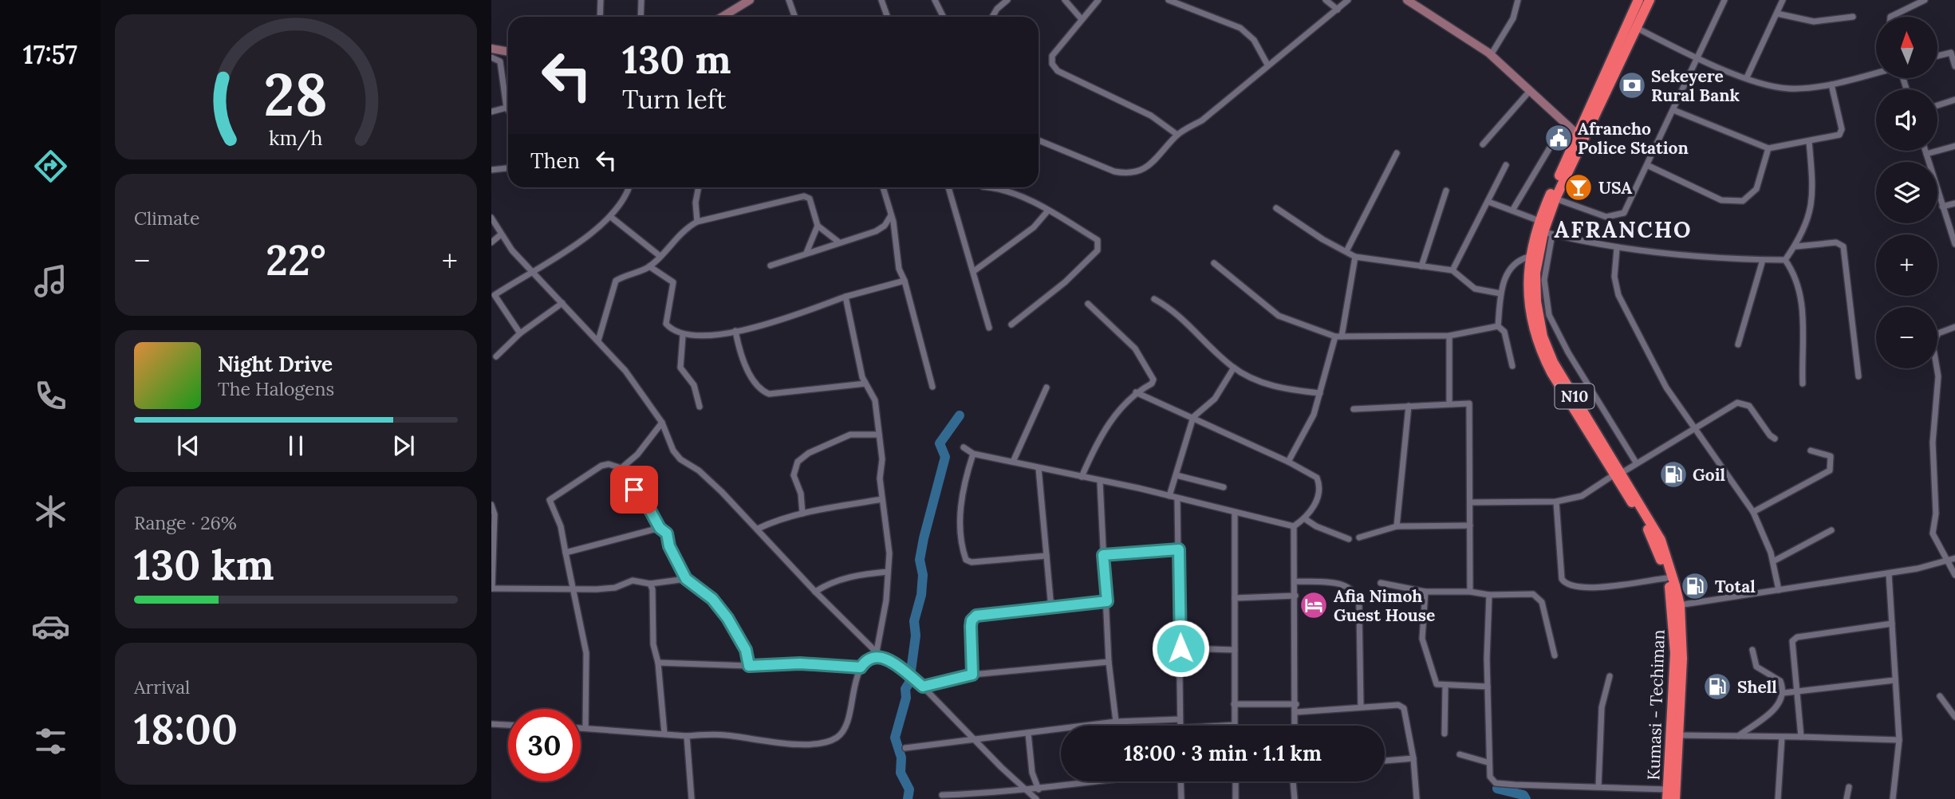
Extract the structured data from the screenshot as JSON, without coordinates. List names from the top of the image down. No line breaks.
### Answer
{"streets":{"highway":["N10","Kumasi - Techiman"]},"crossings":[["N10","Kumasi - Techiman"]],"districts":["AFRANCHO"],"places":{"bank":["Sekeyere Rural Bank"],"public building":["Afrancho Police Station"],"bar":["USA"],"fuel station":["Goil","Total","Shell"],"hotel":["Afia Nimoh Guest House"]},"north":"top","page":{"tabs":"17:57","map_buttons":["+","−"],"turn":["130 m","Turn left"],"then":"Then","tile":["Climate",["Range · 26%","130 km"],["Arrival","18:00"]],"heat":["−","22°","+"],"song":["Night Drive","The Halogens"],"limit":"30","trip":"18:00 · 3 min · 1.1 km","gauge":["28","km/h"]}}
